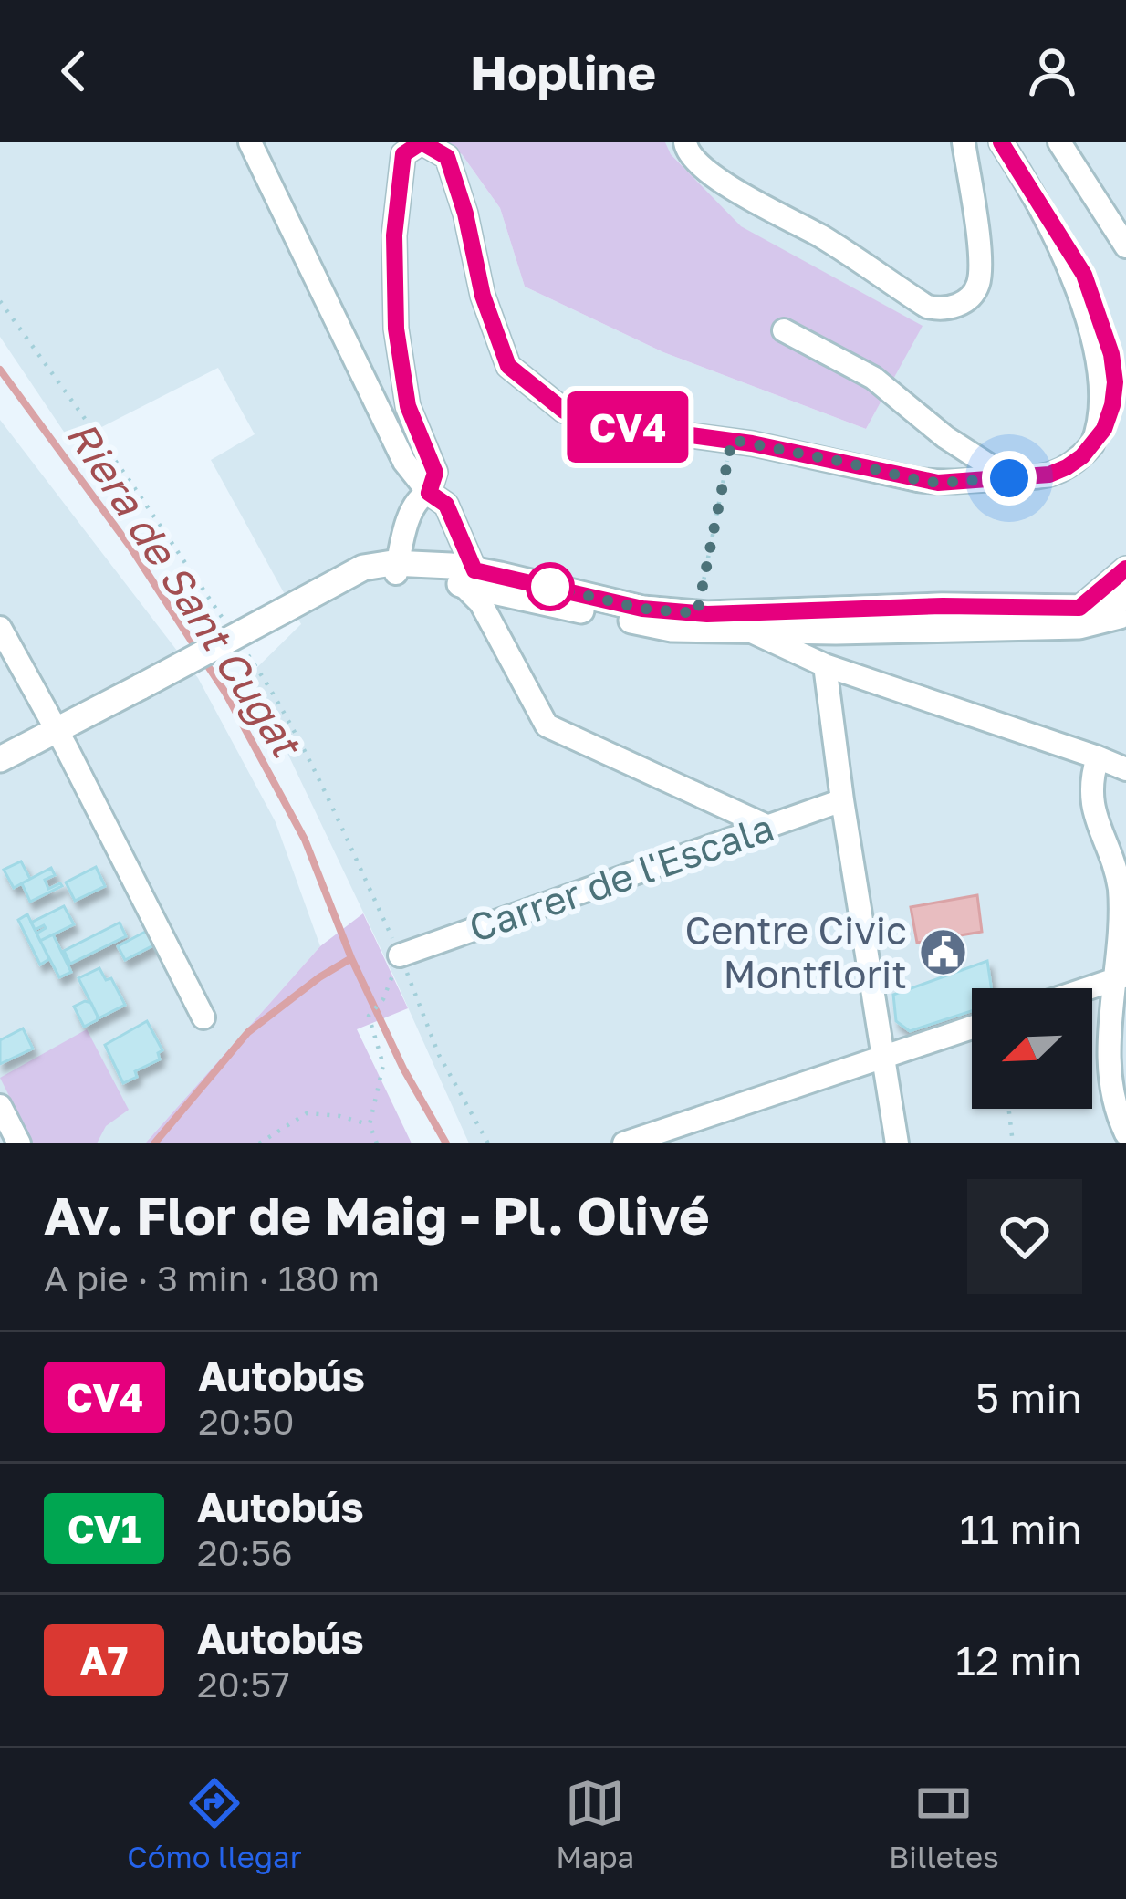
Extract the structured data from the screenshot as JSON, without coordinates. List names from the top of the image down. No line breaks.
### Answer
{"streets":{"street":["Carrer de l'Escala"]},"water":["Riera de Sant Cugat"],"places":{"public building":["Centre Civic Montflorit"]},"lines":["bus line CV4"],"north":"bottom left","page":{"header":"Hopline","on_map":"CV4","heading":["Av. Flor de Maig - Pl. Olivé","A pie · 3 min · 180 m"],"list":[{"mark":"CV4","name":"Autobús","note":"20:50","value":"5 min"},{"mark":"CV1","name":"Autobús","note":"20:56","value":"11 min"},{"mark":"A7","name":"Autobús","note":"20:57","value":"12 min"}],"tabs":["Cómo llegar","Mapa","Billetes"]}}
